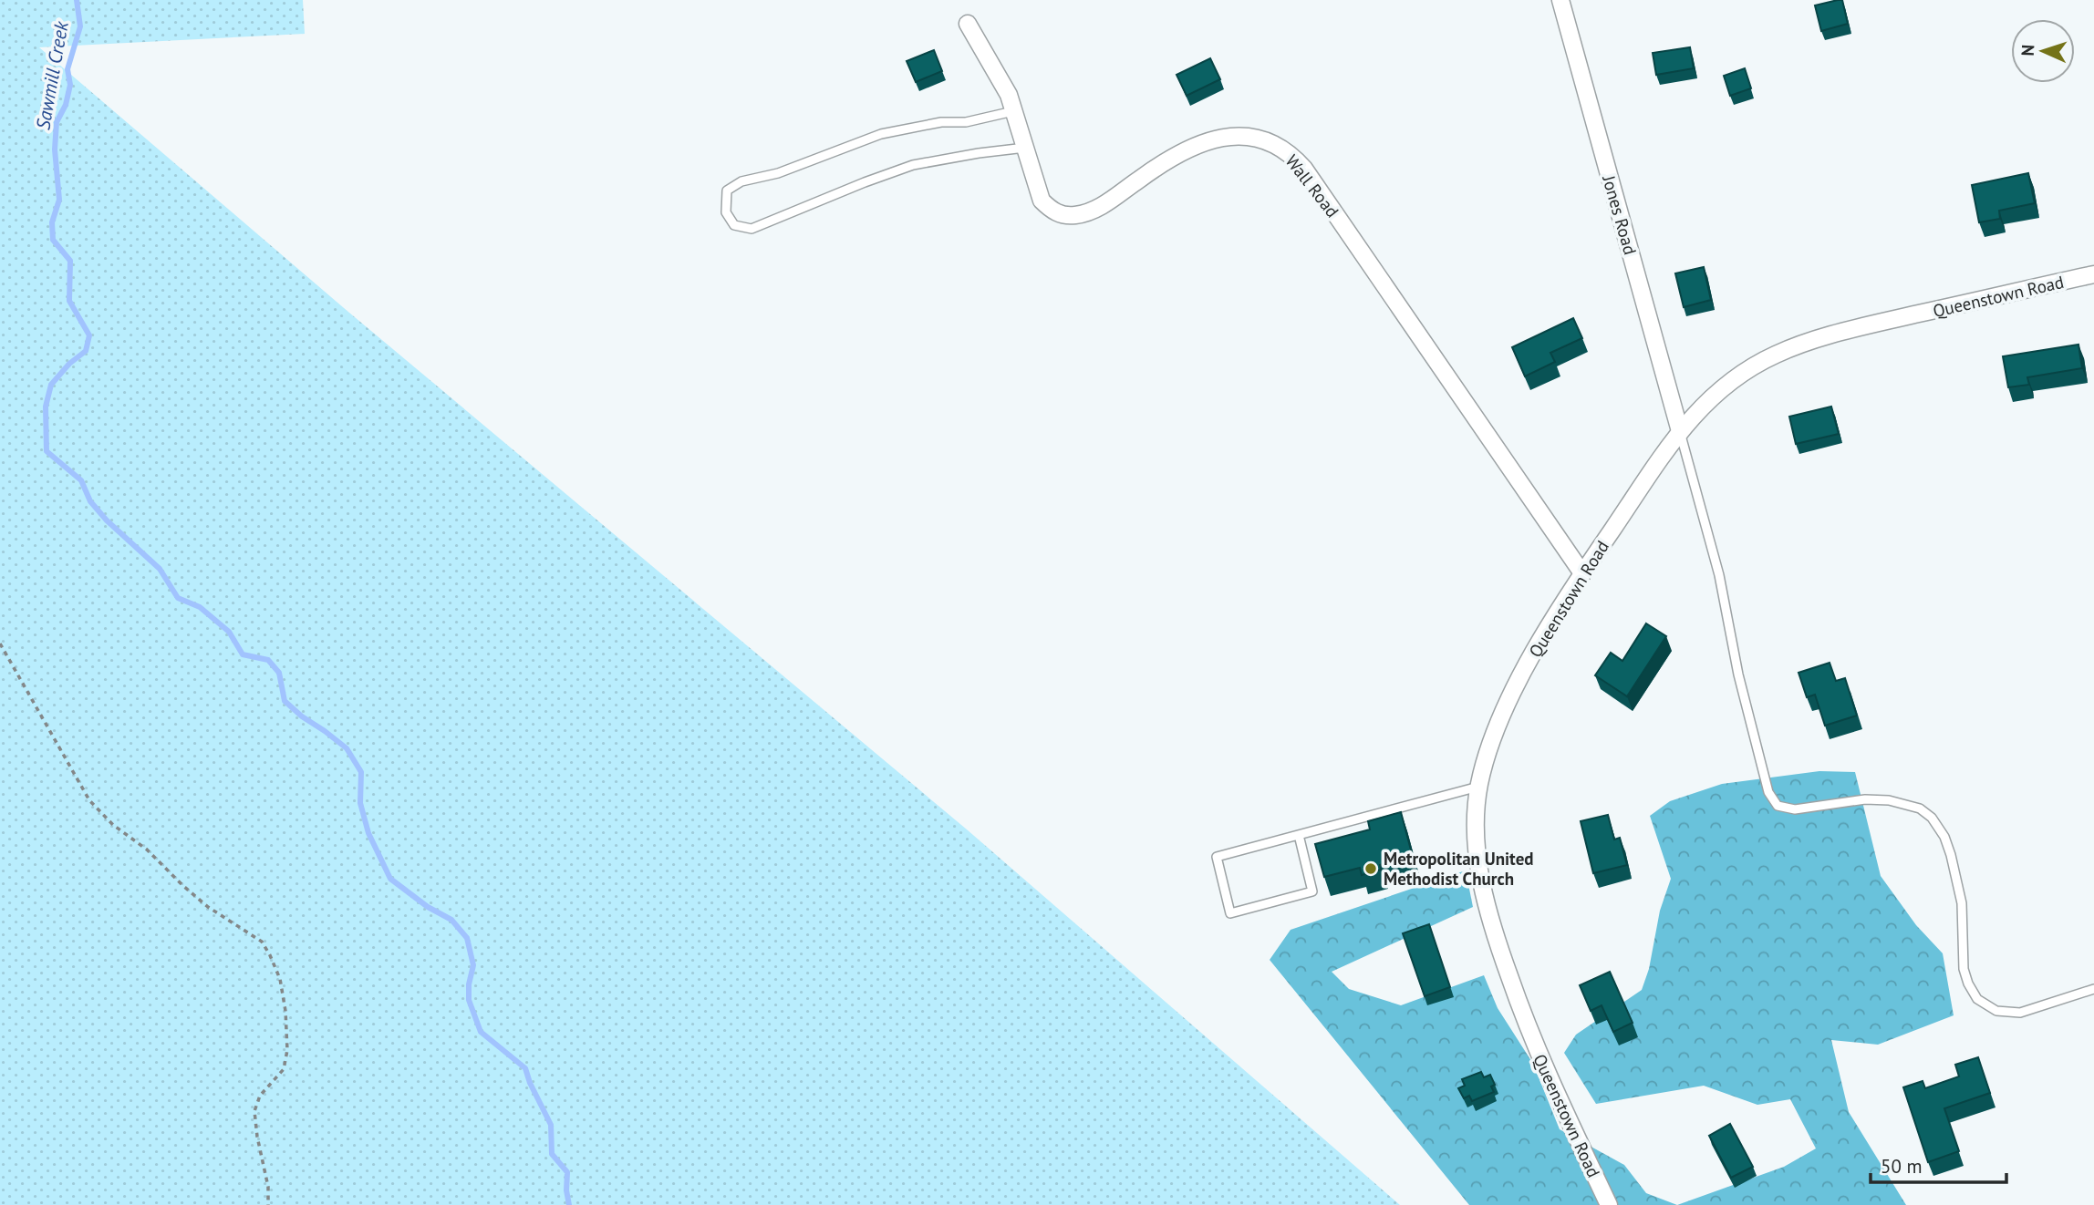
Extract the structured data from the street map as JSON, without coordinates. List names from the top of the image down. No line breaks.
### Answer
{"streets":{"street":["Wall Road","Jones Road","Queenstown Road"]},"crossings":[["Wall Road","Queenstown Road"],["Jones Road","Queenstown Road"]],"water":["Sawmill Creek"],"places":["Metropolitan United Methodist Church"],"scale_bar":"50 m","north":"left"}
